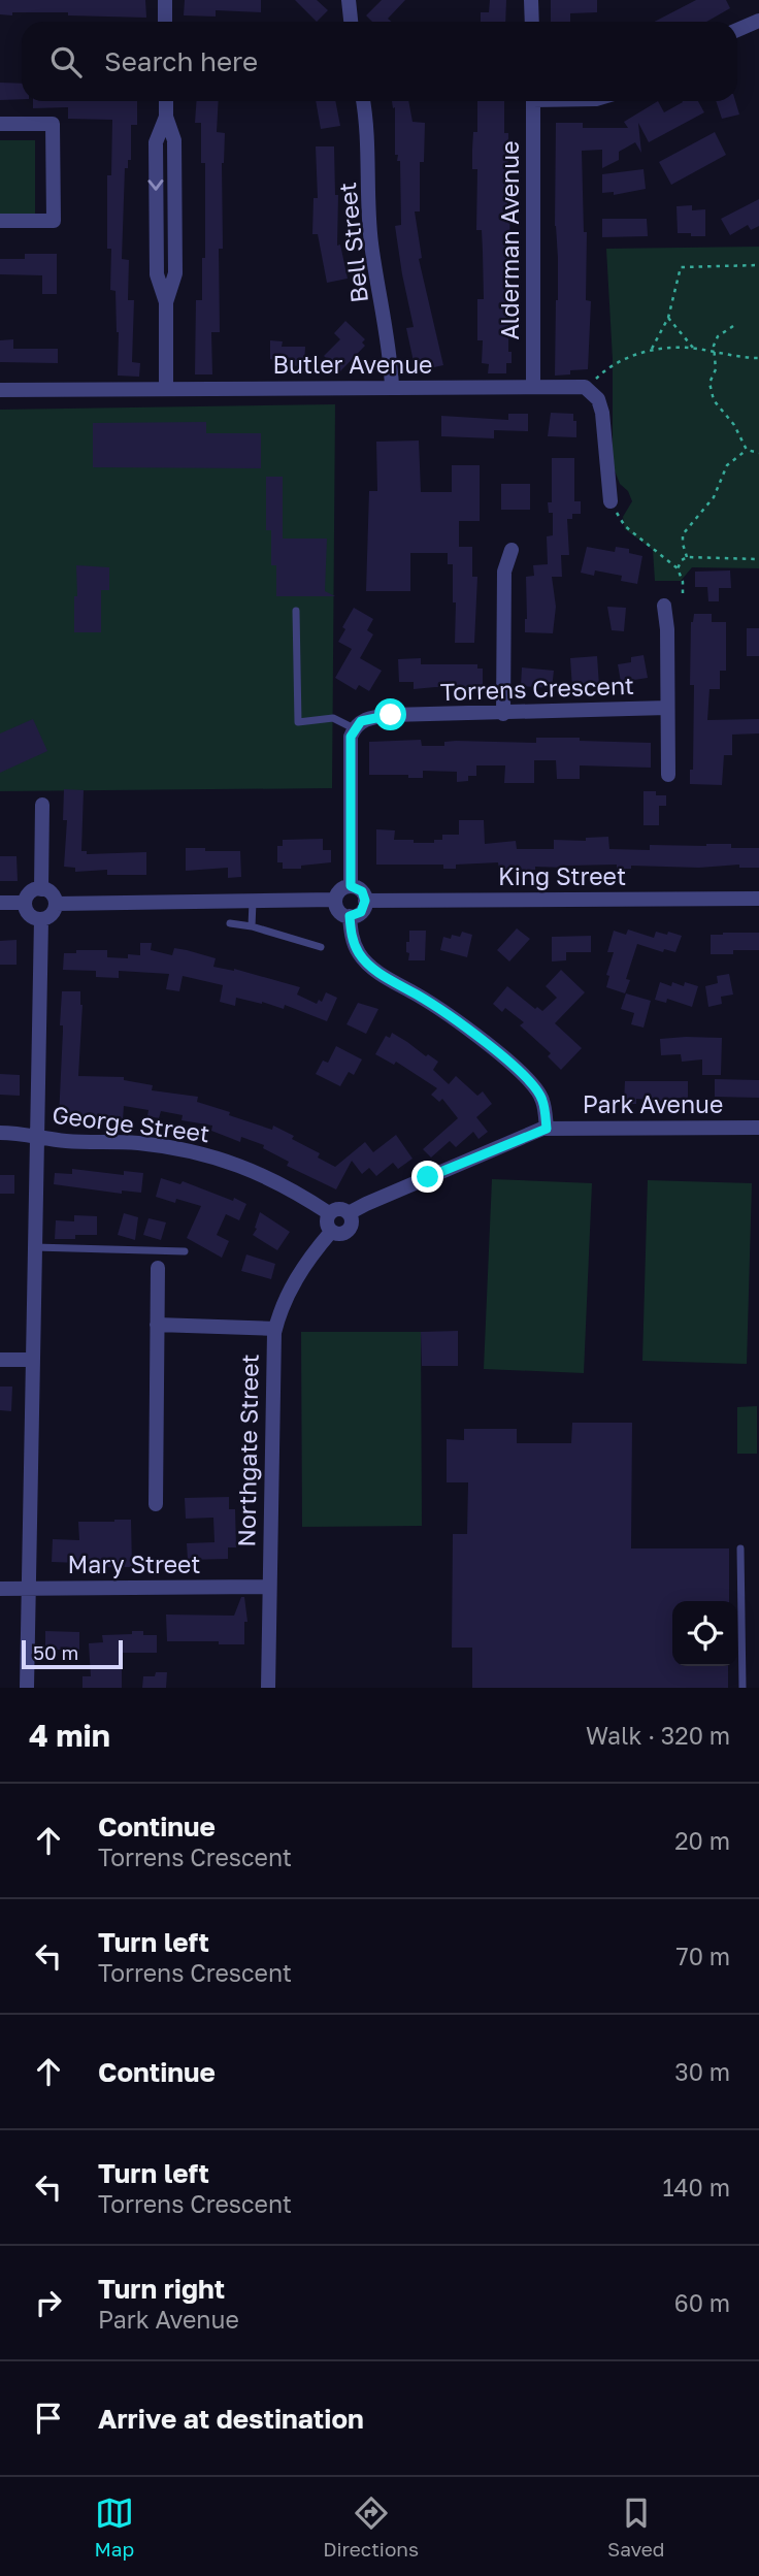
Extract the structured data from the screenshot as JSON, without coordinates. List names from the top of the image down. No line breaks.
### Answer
{"streets":{"street":["Alderman Avenue","Bell Street","Butler Avenue","Torrens Crescent","King Street","Park Avenue","George Street","Northgate Street","Mary Street"]},"crossings":[["Alderman Avenue","Butler Avenue"],["Bell Street","Butler Avenue"],["Park Avenue","George Street"],["Park Avenue","Northgate Street"],["George Street","Northgate Street"],["Northgate Street","Mary Street"]],"scale_bar":"50 m","page":{"search":"Search here","scale":"50 m","heading":["4 min","Walk · 320 m"],"list":[["Continue","Torrens Crescent","20 m"],["Turn left","Torrens Crescent","70 m"],["Continue","30 m"],["Turn left","Torrens Crescent","140 m"],["Turn right","Park Avenue","60 m"],"Arrive at destination"],"nav":["Map","Directions","Saved"]}}
